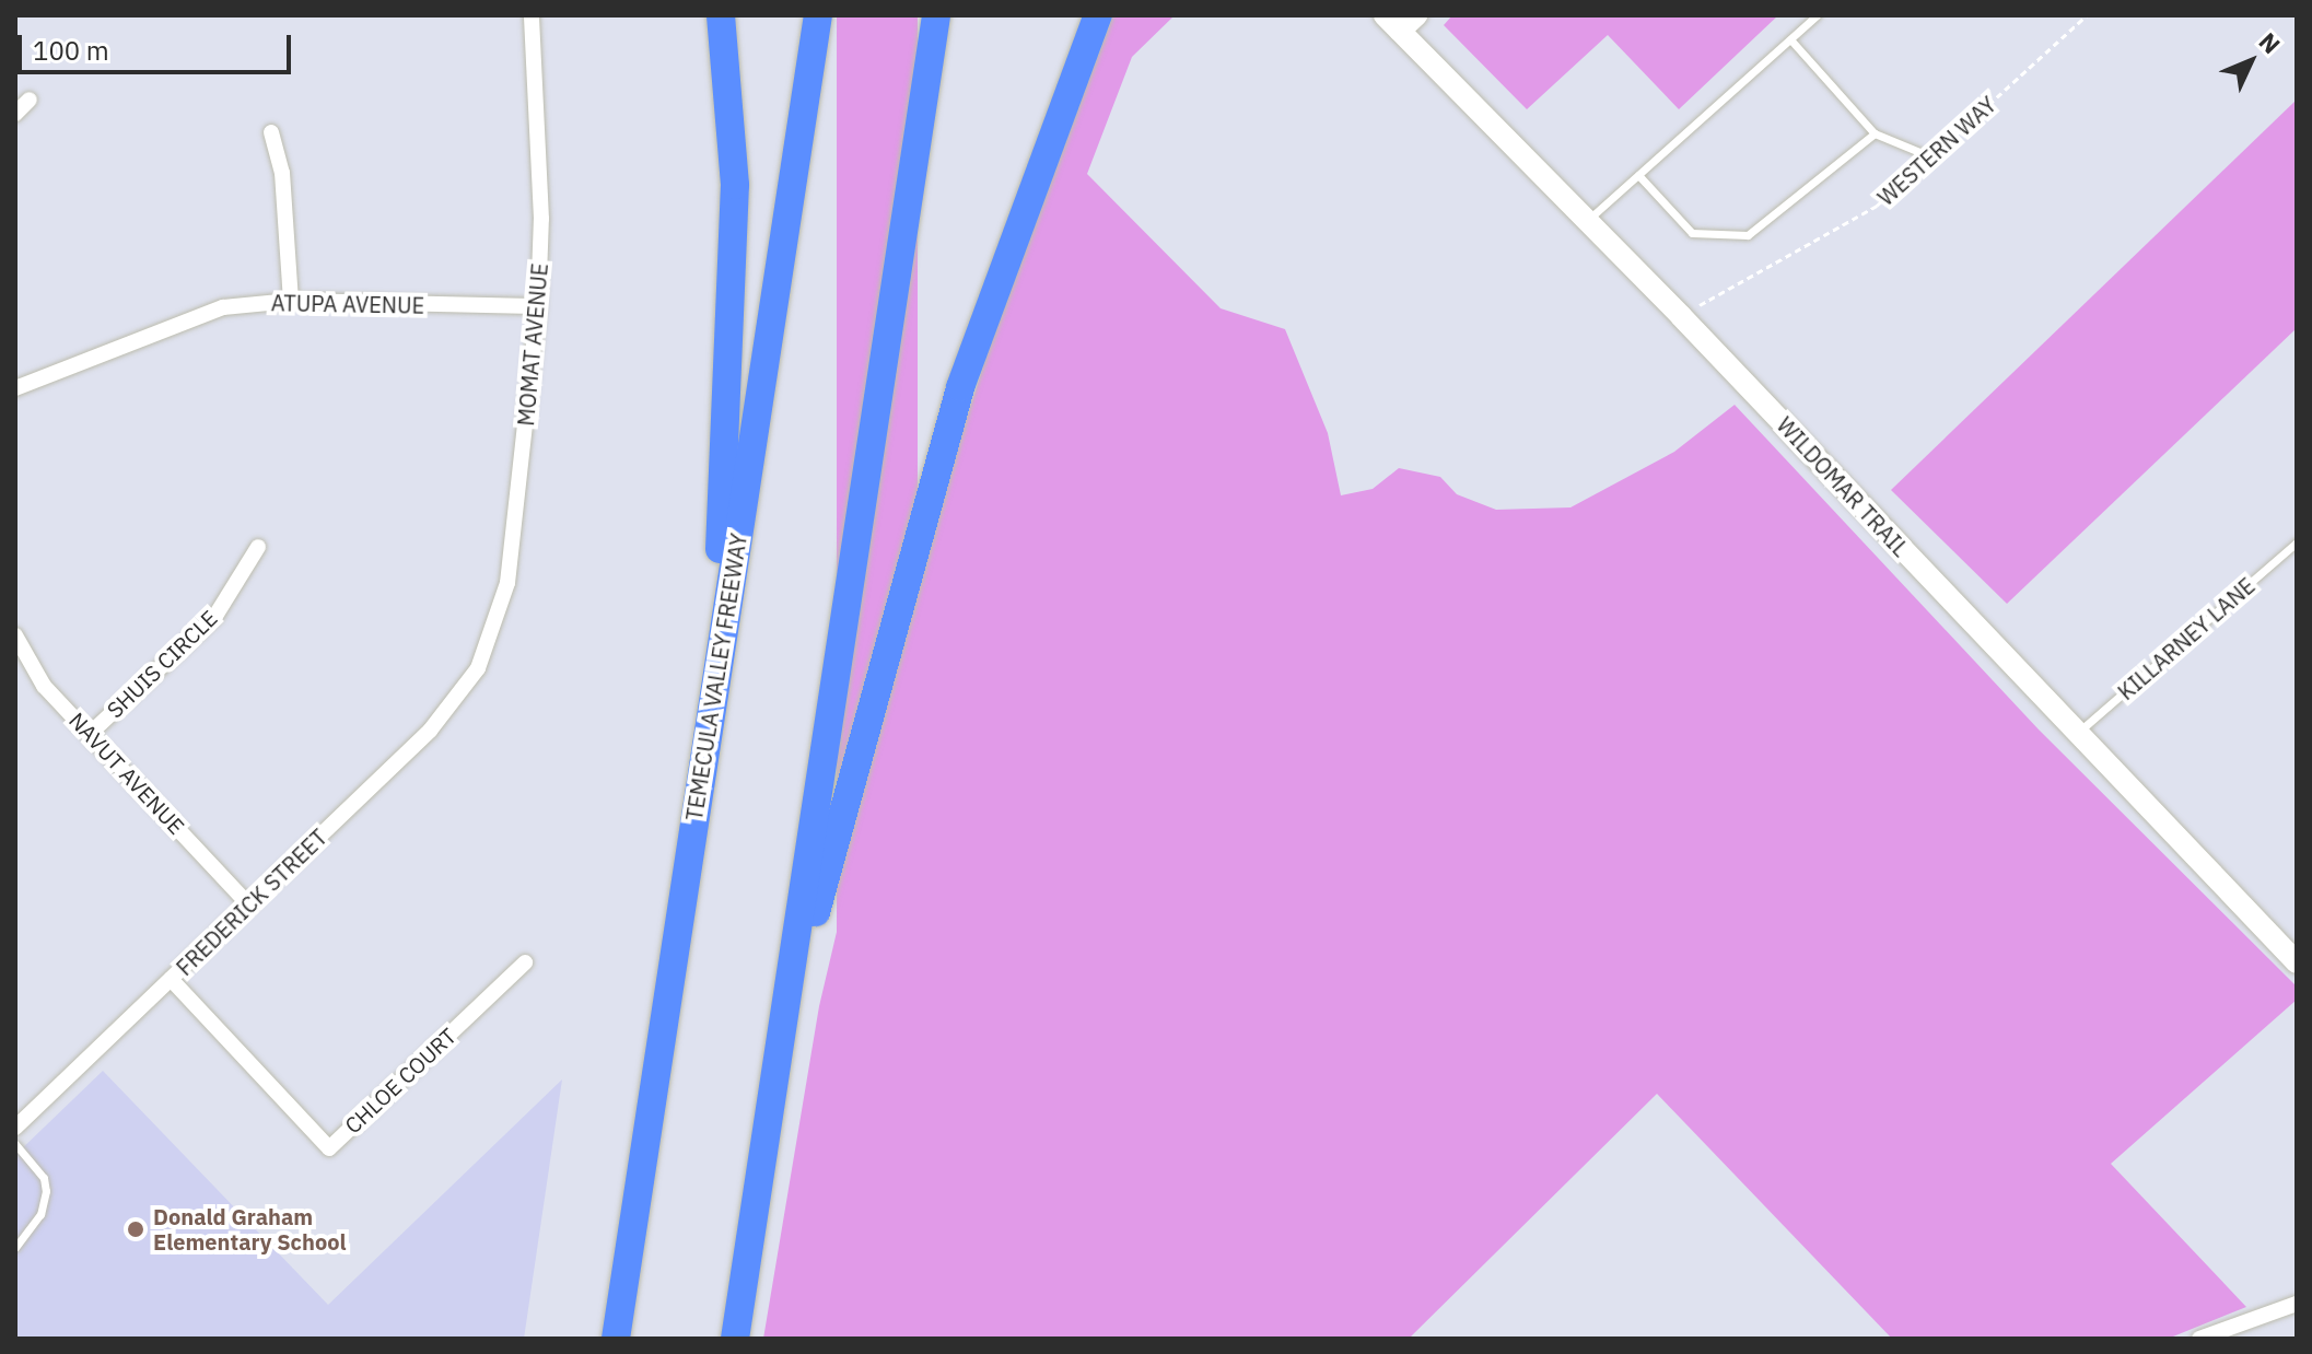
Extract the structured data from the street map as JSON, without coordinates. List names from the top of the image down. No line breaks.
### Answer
{"streets":{"highway":["TEMECULA VALLEY FREEWAY"],"main road":["WILDOMAR TRAIL"],"street":["ATUPA AVENUE","MOMAT AVENUE","SHUIS CIRCLE","NAVUT AVENUE","FREDERICK STREET","CHLOE COURT"],"lane":["KILLARNEY LANE"],"path":["WESTERN WAY"]},"crossings":[["WESTERN WAY","WILDOMAR TRAIL"],["ATUPA AVENUE","MOMAT AVENUE"],["MOMAT AVENUE","FREDERICK STREET"],["WILDOMAR TRAIL","KILLARNEY LANE"],["SHUIS CIRCLE","NAVUT AVENUE"],["NAVUT AVENUE","FREDERICK STREET"],["FREDERICK STREET","CHLOE COURT"]],"places":["Donald Graham Elementary School"],"scale_bar":"100 m","north":"top right"}
